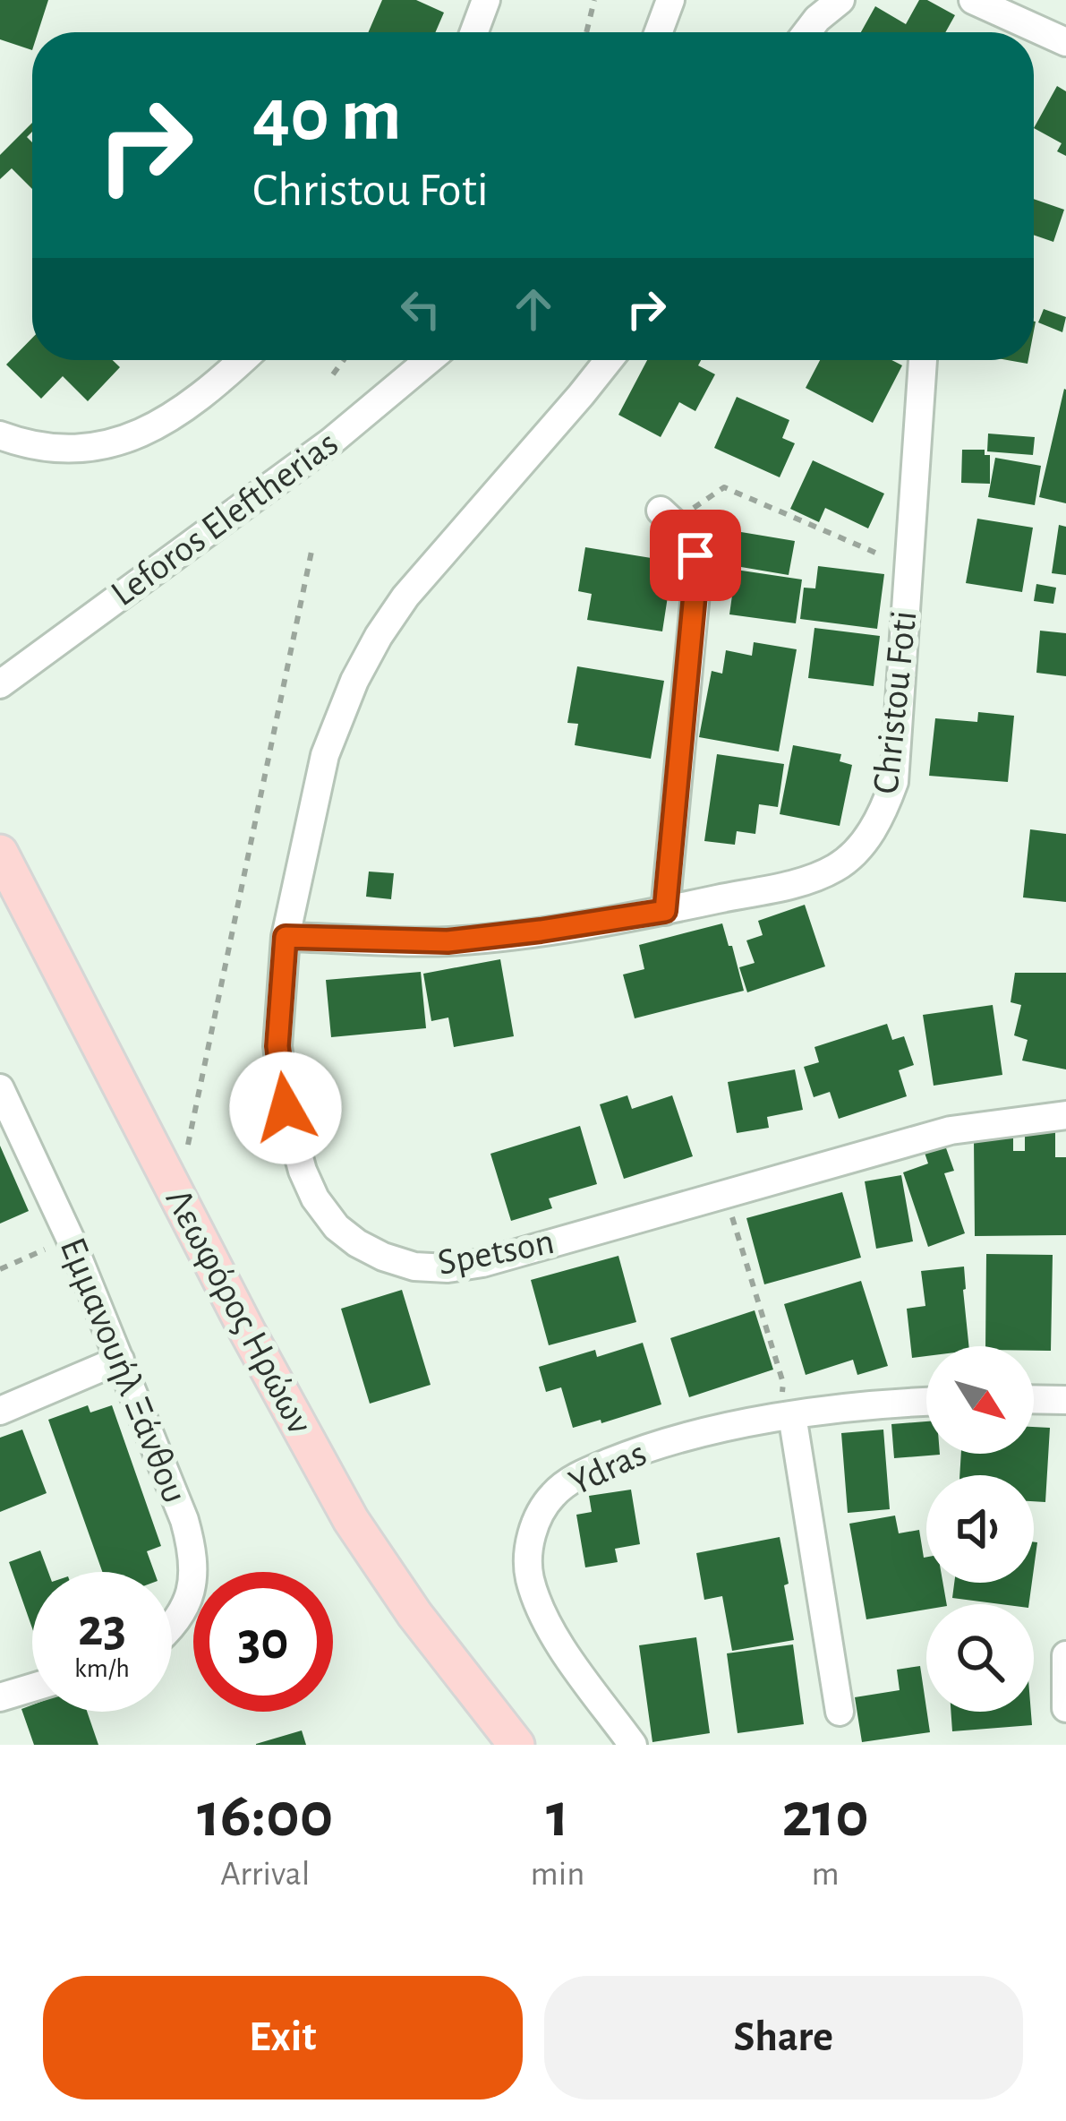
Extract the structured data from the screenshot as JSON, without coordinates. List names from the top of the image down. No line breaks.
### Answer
{"streets":{"main road":["Λεωφόρος Ηρώων"],"street":["Leforos Eleftherias","Christou Foti","Spetson","Εμμανουήλ Ξάνθου","Ydras"]},"crossings":[["Christou Foti","Spetson"]],"north":"bottom right","page":{"turn":["40 m","Christou Foti"],"speed":"23 km/h","limit":"30","eta":["16:00","Arrival","1","min","210","m"],"buttons":["Exit","Share"]}}
